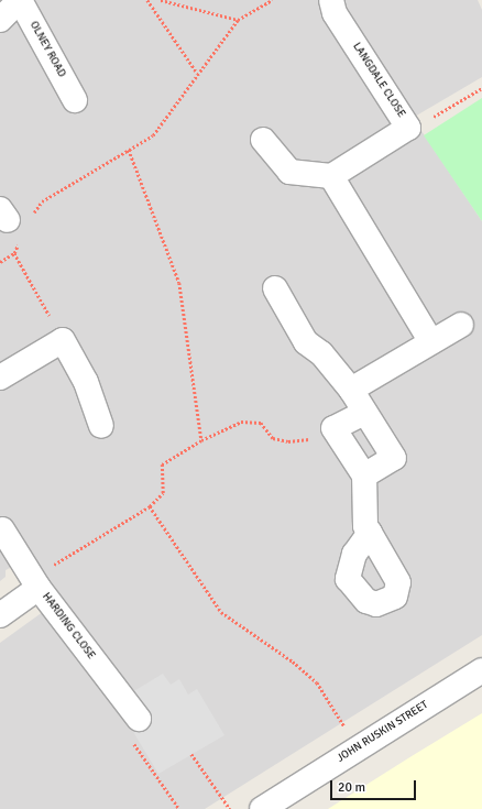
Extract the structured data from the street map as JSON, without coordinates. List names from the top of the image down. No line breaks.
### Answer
{"streets":{"street":["OLNEY ROAD","LANGDALE CLOSE","HARDING CLOSE","JOHN RUSKIN STREET"]},"scale_bar":"20 m"}
